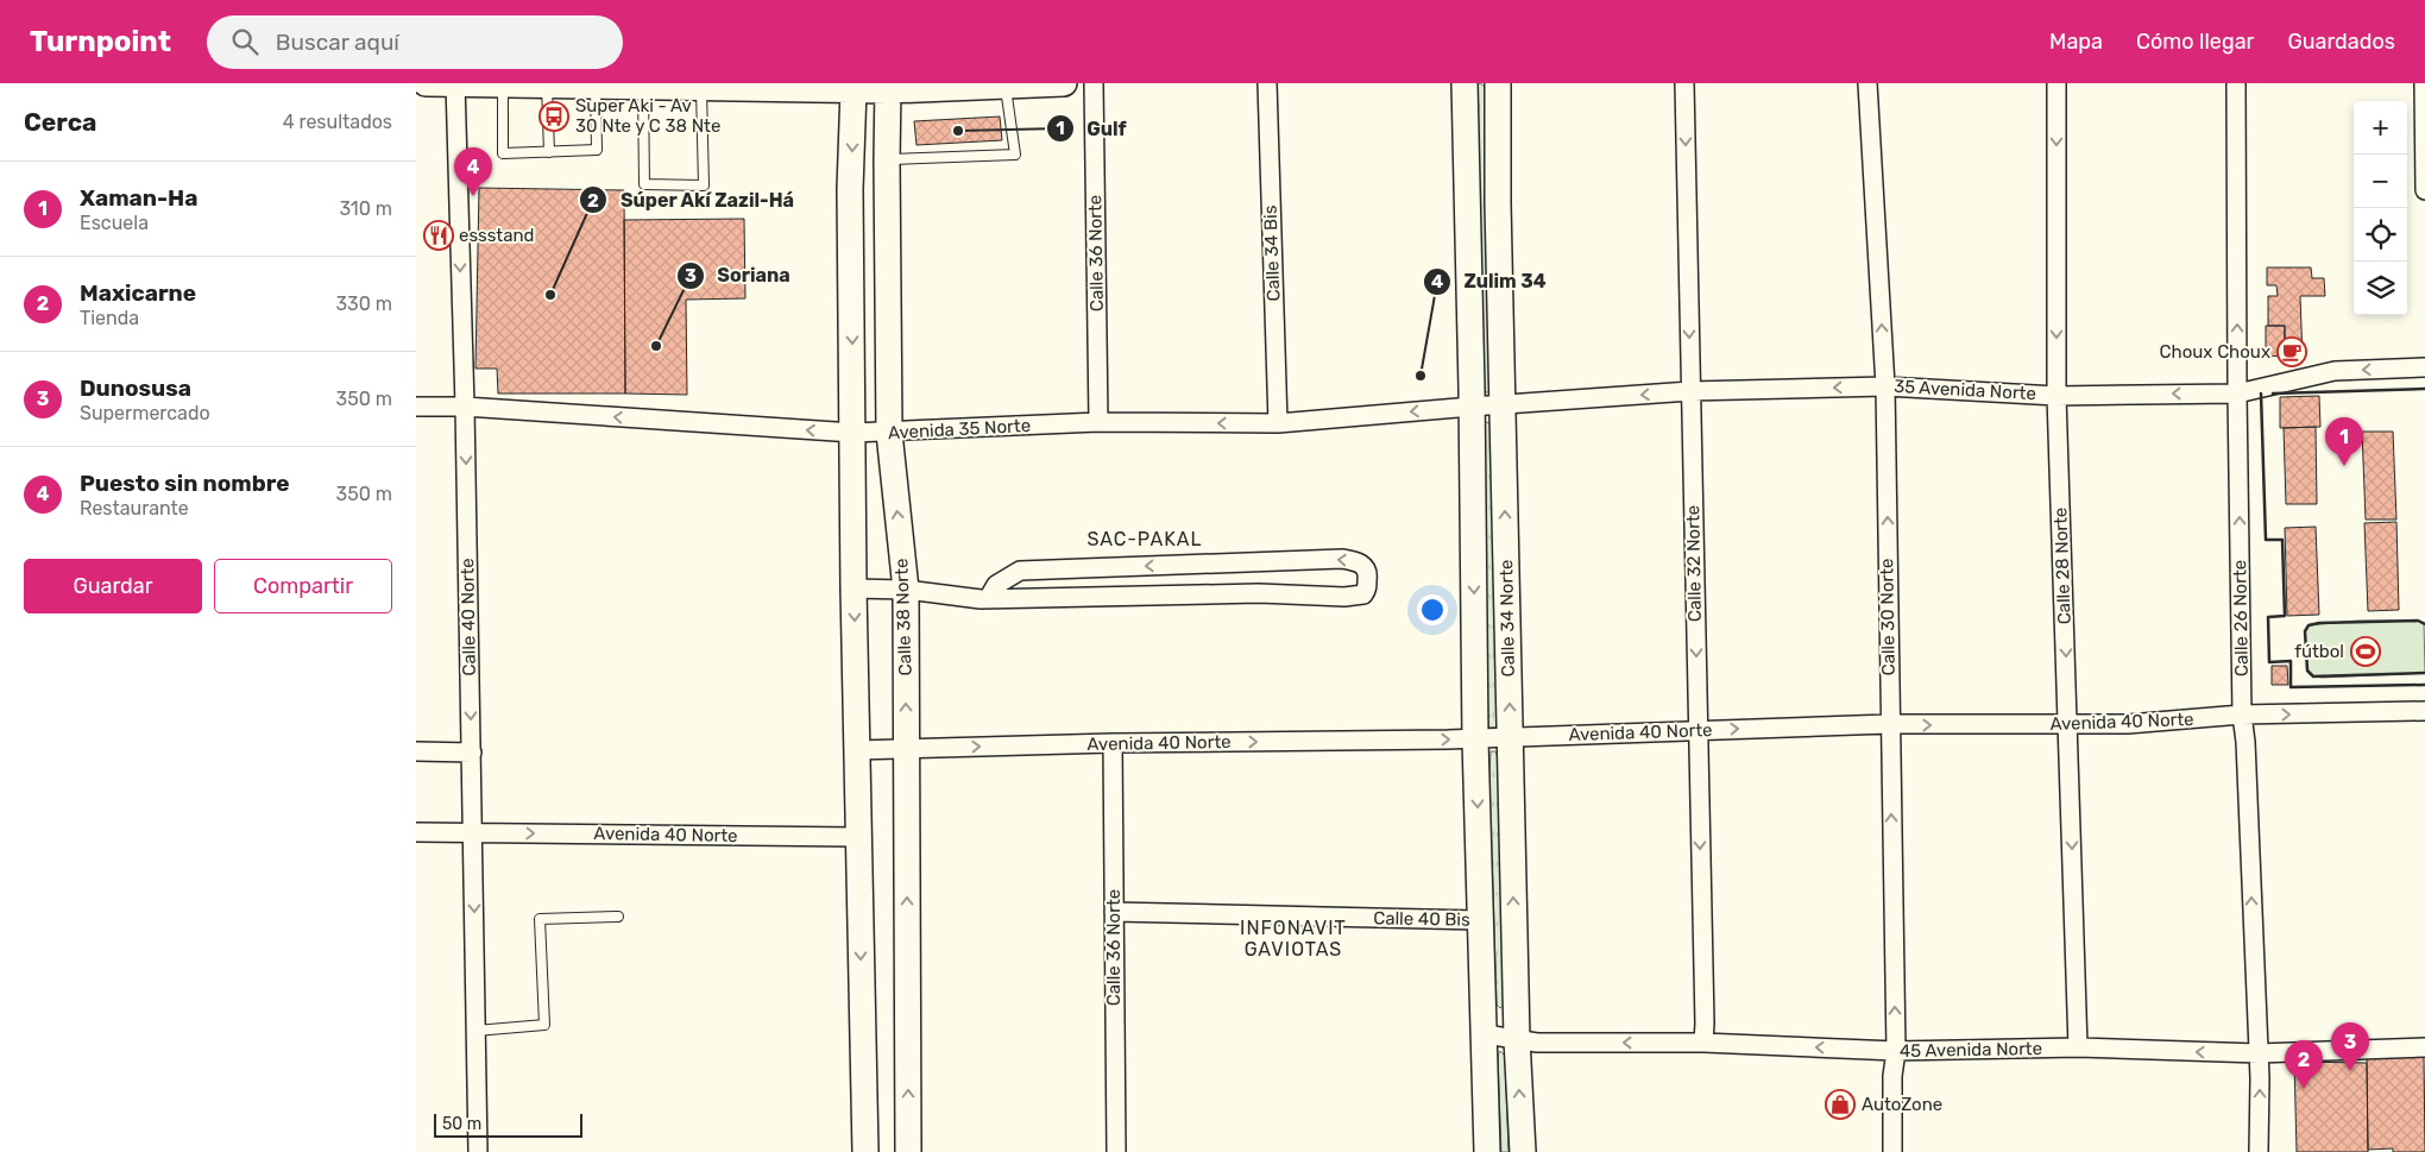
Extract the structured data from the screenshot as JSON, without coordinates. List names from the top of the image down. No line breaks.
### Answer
{"streets":{"main road":["Calle 38 Norte","Calle 34 Norte"],"street":["Calle 36 Norte","Calle 34 Bis","35 Avenida Norte","Avenida 35 Norte","Calle 32 Norte","Calle 28 Norte","Calle 40 Norte","Calle 30 Norte","Calle 26 Norte","Avenida 40 Norte","Calle 40 Bis","45 Avenida Norte"]},"crossings":[["Calle 36 Norte","Avenida 35 Norte"],["Calle 36 Norte","Avenida 40 Norte"],["Calle 36 Norte","Calle 40 Bis"],["Calle 34 Bis","Avenida 35 Norte"],["35 Avenida Norte","Avenida 35 Norte"],["35 Avenida Norte","Calle 32 Norte"],["35 Avenida Norte","Calle 28 Norte"],["35 Avenida Norte","Calle 30 Norte"],["35 Avenida Norte","Calle 34 Norte"],["35 Avenida Norte","Calle 26 Norte"],["Avenida 35 Norte","Calle 40 Norte"],["Avenida 35 Norte","Calle 38 Norte"],["Avenida 35 Norte","Calle 34 Norte"],["Calle 32 Norte","Avenida 40 Norte"],["Calle 32 Norte","45 Avenida Norte"],["Calle 28 Norte","Avenida 40 Norte"],["Calle 28 Norte","45 Avenida Norte"],["Calle 40 Norte","Avenida 40 Norte"],["Calle 38 Norte","Avenida 40 Norte"],["Calle 30 Norte","Avenida 40 Norte"],["Calle 30 Norte","45 Avenida Norte"],["Calle 34 Norte","Avenida 40 Norte"],["Calle 34 Norte","Calle 40 Bis"],["Calle 34 Norte","45 Avenida Norte"],["Calle 26 Norte","Avenida 40 Norte"],["Calle 26 Norte","45 Avenida Norte"]],"one_way":["35 Avenida Norte","Avenida 35 Norte","Calle 32 Norte","Calle 28 Norte","Calle 40 Norte","Calle 30 Norte","Calle 26 Norte","Avenida 40 Norte","45 Avenida Norte"],"districts":["SAC-PAKAL","INFONAVIT GAVIOTAS"],"places":{"bus stop":["Super Aki - Av 30 Nte y C 38 Nte"],"other":["Gulf","Súper Akí Zazil-Há","Soriana","Zulim 34"],"restaurant":["essstand"],"cafe":["Choux Choux"],"sports":["fútbol"],"shop":["AutoZone"]},"scale_bar":"50 m","page":{"header":"Turnpoint","search":"Buscar aquí","nav":["Mapa","Cómo llegar","Guardados"],"heading":["Cerca","4 resultados"],"map_buttons":["+","−"],"pins":["4","1","3","2"],"list":[{"mark":"1","name":"Xaman-Ha","note":"Escuela","value":"310 m"},{"mark":"2","name":"Maxicarne","note":"Tienda","value":"330 m"},{"mark":"3","name":"Dunosusa","note":"Supermercado","value":"350 m"},{"mark":"4","name":"Puesto sin nombre","note":"Restaurante","value":"350 m"}],"buttons":["Guardar","Compartir"],"scale":"50 m"}}
